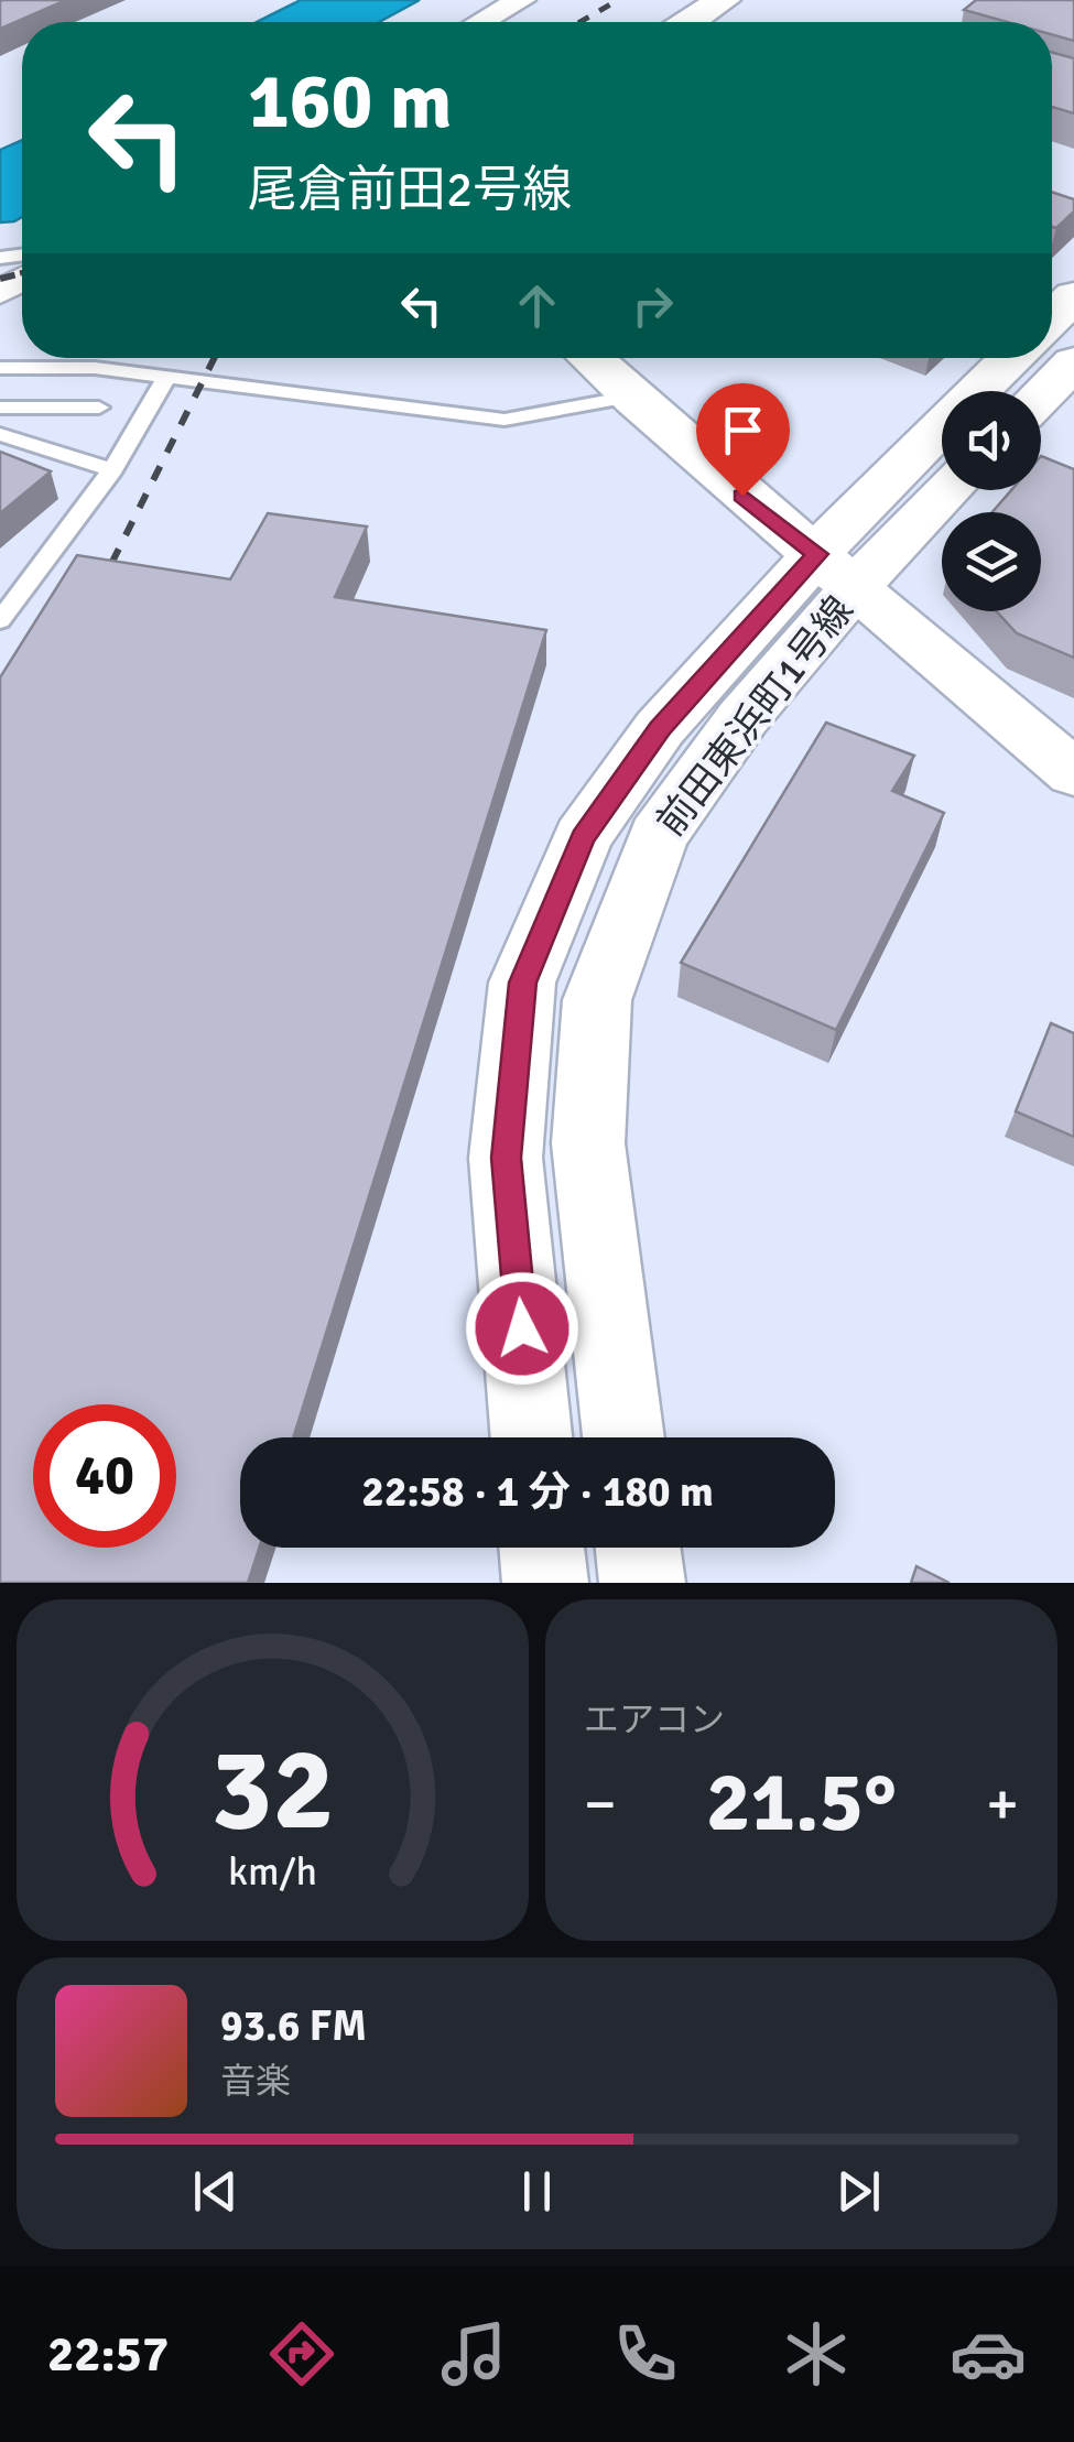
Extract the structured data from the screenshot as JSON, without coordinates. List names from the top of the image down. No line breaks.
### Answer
{"streets":{"street":["前田東浜町1号線"]},"page":{"turn":["160 m","尾倉前田2号線"],"limit":"40","trip":"22:58 · 1 分 · 180 m","tile":"エアコン","heat":["−","21.5°","+"],"song":["93.6 FM","音楽"],"tabs":"22:57","gauge":["32","km/h"]}}
